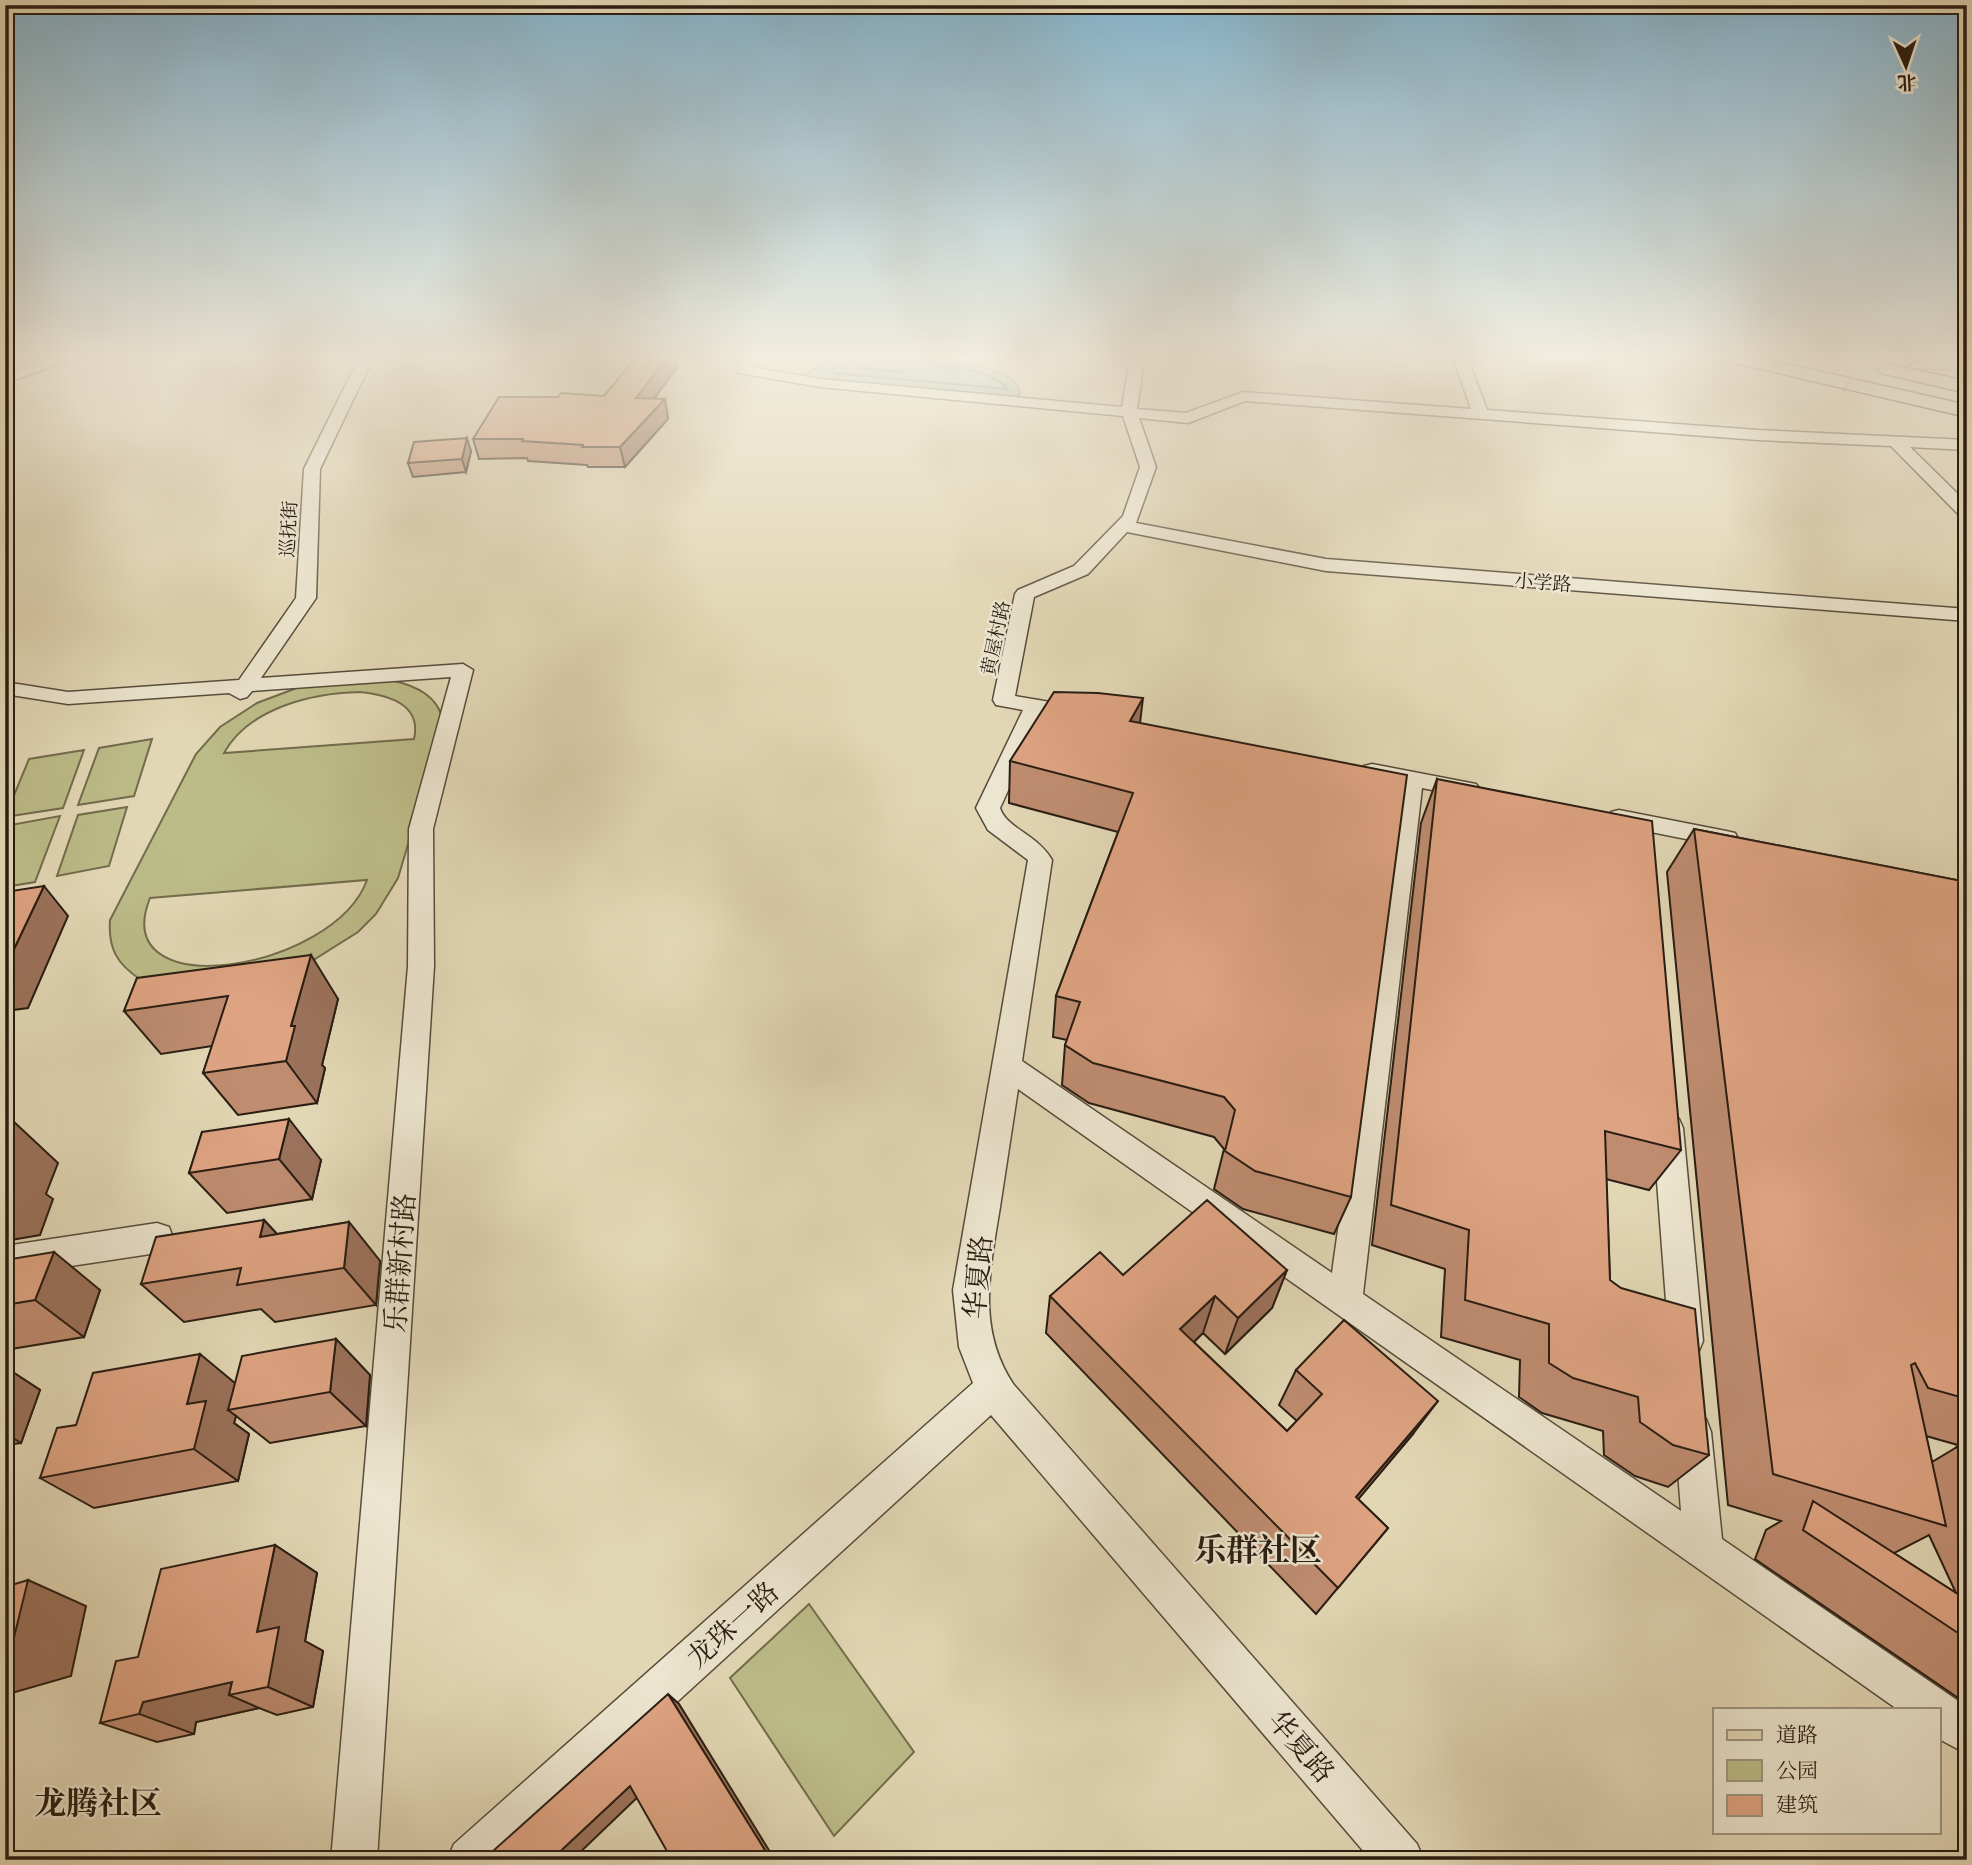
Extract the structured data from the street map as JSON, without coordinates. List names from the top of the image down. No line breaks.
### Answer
{"streets":{"street":["巡抚街","小学路","黄屋村路","乐群新村路","华夏路","龙珠一路"]},"crossings":[["巡抚街","乐群新村路"],["小学路","黄屋村路"],["黄屋村路","华夏路"],["华夏路","龙珠一路"]],"districts":["乐群社区","龙腾社区"],"legend":["道路","公园","建筑"],"north":"bottom"}
